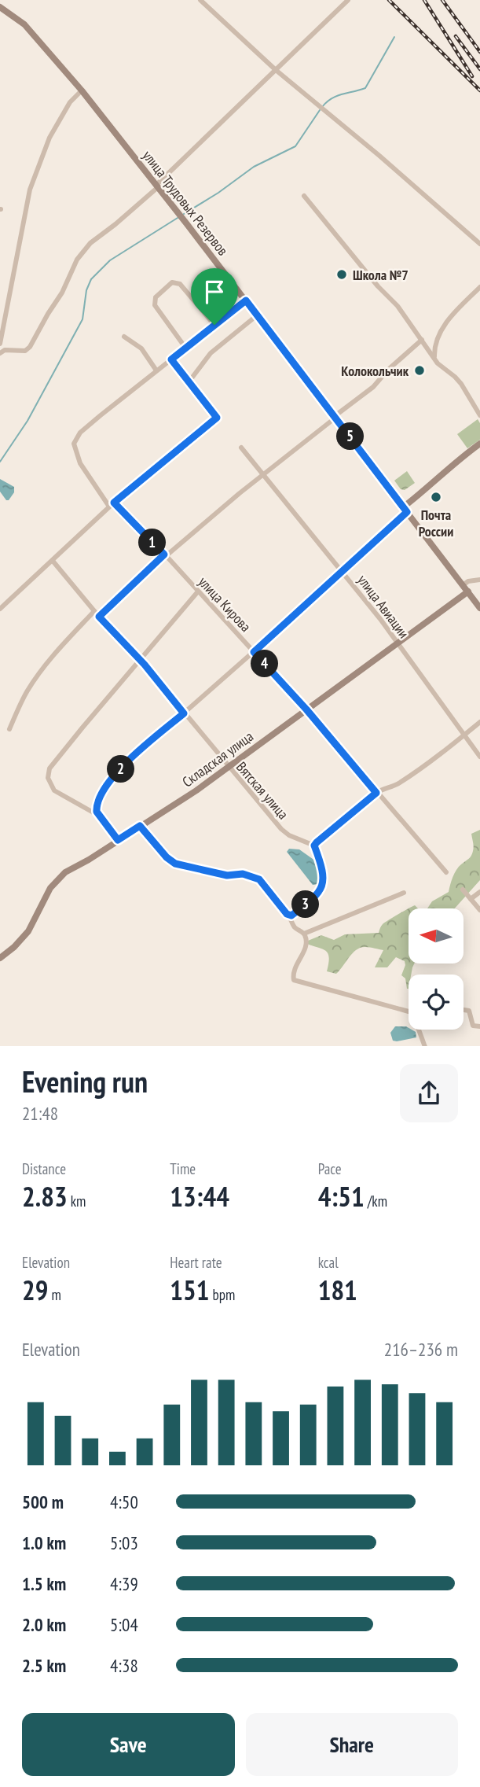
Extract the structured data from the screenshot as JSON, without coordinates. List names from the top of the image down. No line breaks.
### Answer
{"streets":{"main road":["улица Трудовых Резервов","Складская улица"],"street":["улица Кирова","улица Авиации","Вятская улица"]},"crossings":[["улица Трудовых Резервов","Складская улица"],["улица Кирова","Складская улица"],["улица Авиации","Складская улица"],["Складская улица","Вятская улица"]],"places":["Школа №7","Колокольчик","Почта России"],"north":"left","page":{"pins":["5","1","4","2","3"],"heading":["Evening run","21:48"],"stats":[["Distance","2.83 km"],["Time","13:44"],["Pace","4:51 /km"],["Elevation","29 m"],["Heart rate","151 bpm"],["kcal","181"]],"chart":["Elevation","216–236 m"],"list":[{"name":"500 m","note":"4:50"},{"name":"1.0 km","note":"5:03"},{"name":"1.5 km","note":"4:39"},{"name":"2.0 km","note":"5:04"},{"name":"2.5 km","note":"4:38"}],"buttons":["Save","Share"]}}
